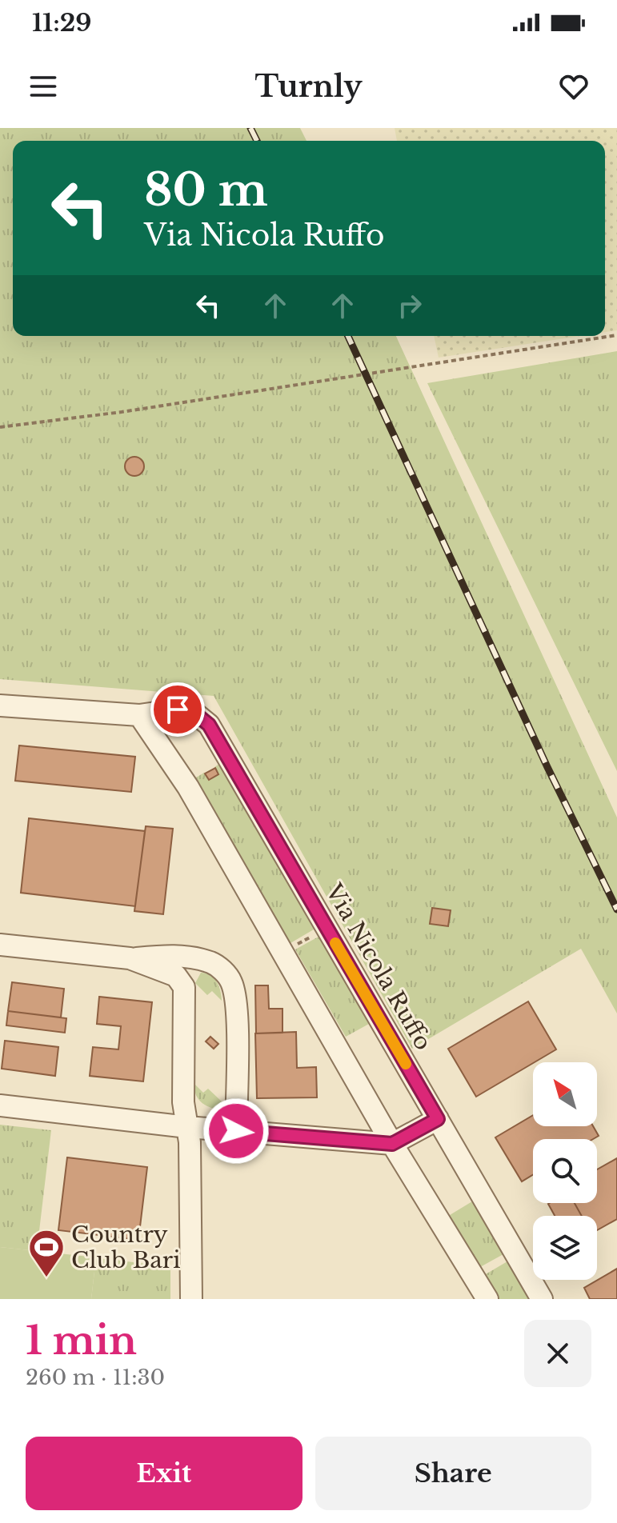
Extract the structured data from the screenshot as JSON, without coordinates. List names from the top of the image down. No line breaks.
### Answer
{"streets":{"street":["Via Nicola Ruffo"]},"places":{"sports":["Country Club Bari"]},"north":"top left","page":{"status":"11:29","header":"Turnly","turn":["80 m","Via Nicola Ruffo"],"heading":["1 min","260 m · 11:30"],"buttons":["Exit","Share"]}}
